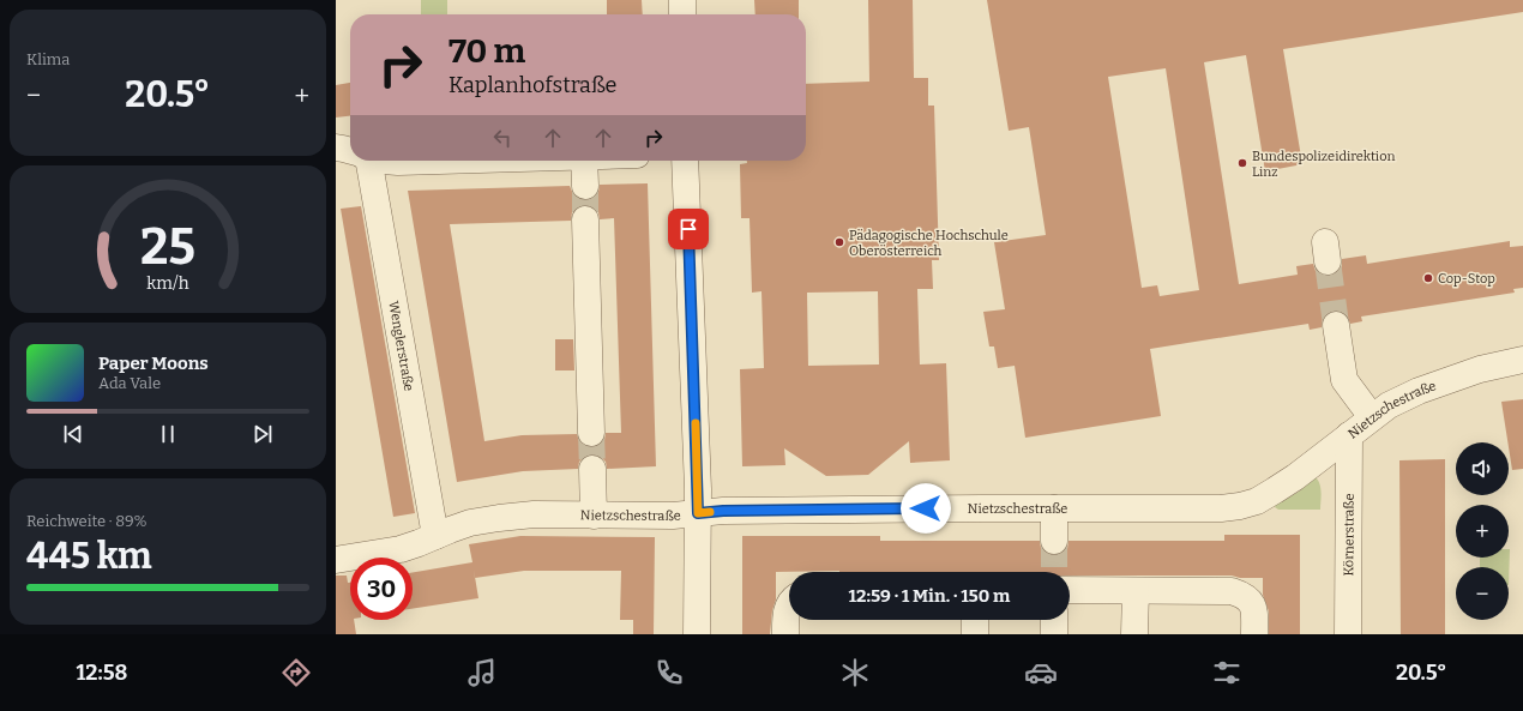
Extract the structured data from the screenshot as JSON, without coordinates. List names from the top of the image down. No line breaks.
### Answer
{"streets":{"street":["Wenglerstraße","Nietzschestraße","Körnerstraße"]},"crossings":[["Wenglerstraße","Nietzschestraße"],["Nietzschestraße","Körnerstraße"]],"places":["Bundespolizeidirektion Linz","Pädagogische Hochschule Oberösterreich","Cop-Stop"],"page":{"tile":["Klima",["Reichweite · 89%","445 km"]],"turn":["70 m","Kaplanhofstraße"],"heat":["−","20.5°","+"],"song":["Paper Moons","Ada Vale"],"map_buttons":["+","−"],"limit":"30","trip":"12:59 · 1 Min. · 150 m","tabs":["12:58","20.5°"],"gauge":["25","km/h"]}}
